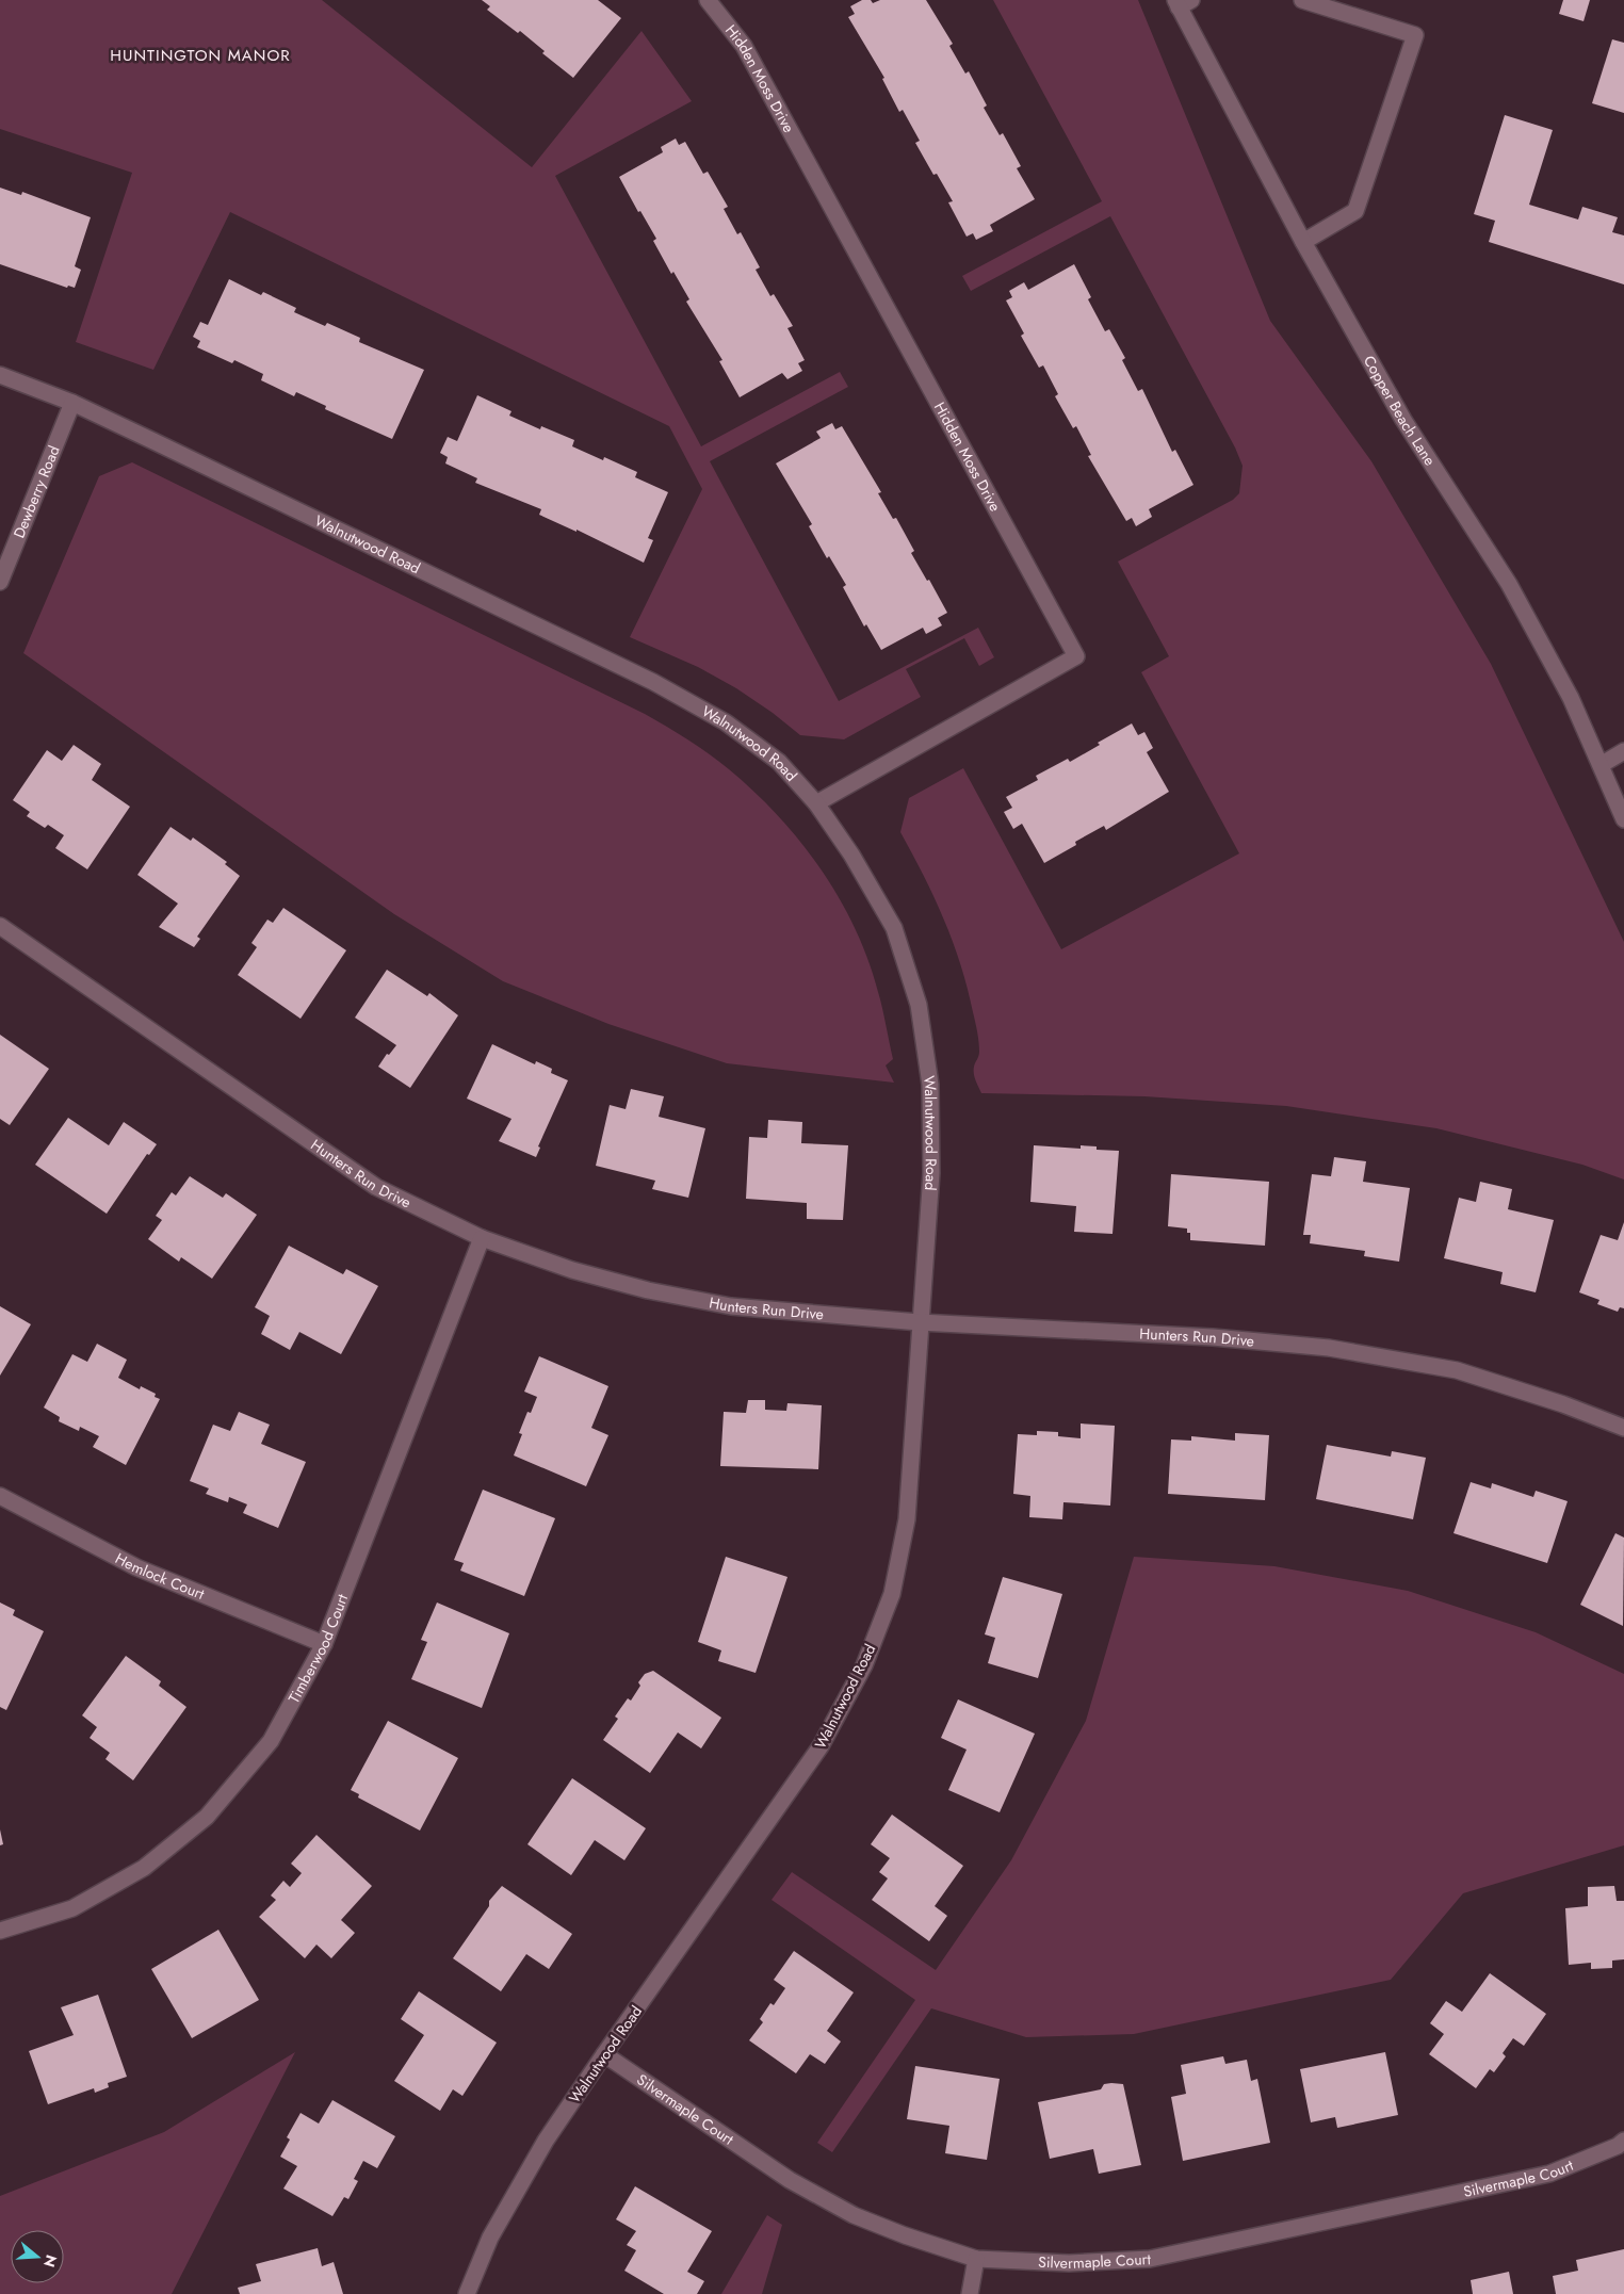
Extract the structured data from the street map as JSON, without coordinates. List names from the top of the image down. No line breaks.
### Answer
{"streets":{"street":["Hidden Moss Drive","Copper Beach Lane","Dewberry Road","Walnutwood Road","Hunters Run Drive","Hemlock Court","Timberwood Court","Silvermaple Court"]},"crossings":[["Hidden Moss Drive","Walnutwood Road"],["Dewberry Road","Walnutwood Road"],["Walnutwood Road","Hunters Run Drive"],["Walnutwood Road","Silvermaple Court"],["Hunters Run Drive","Timberwood Court"],["Hemlock Court","Timberwood Court"]],"districts":["HUNTINGTON MANOR"],"north":"right"}
